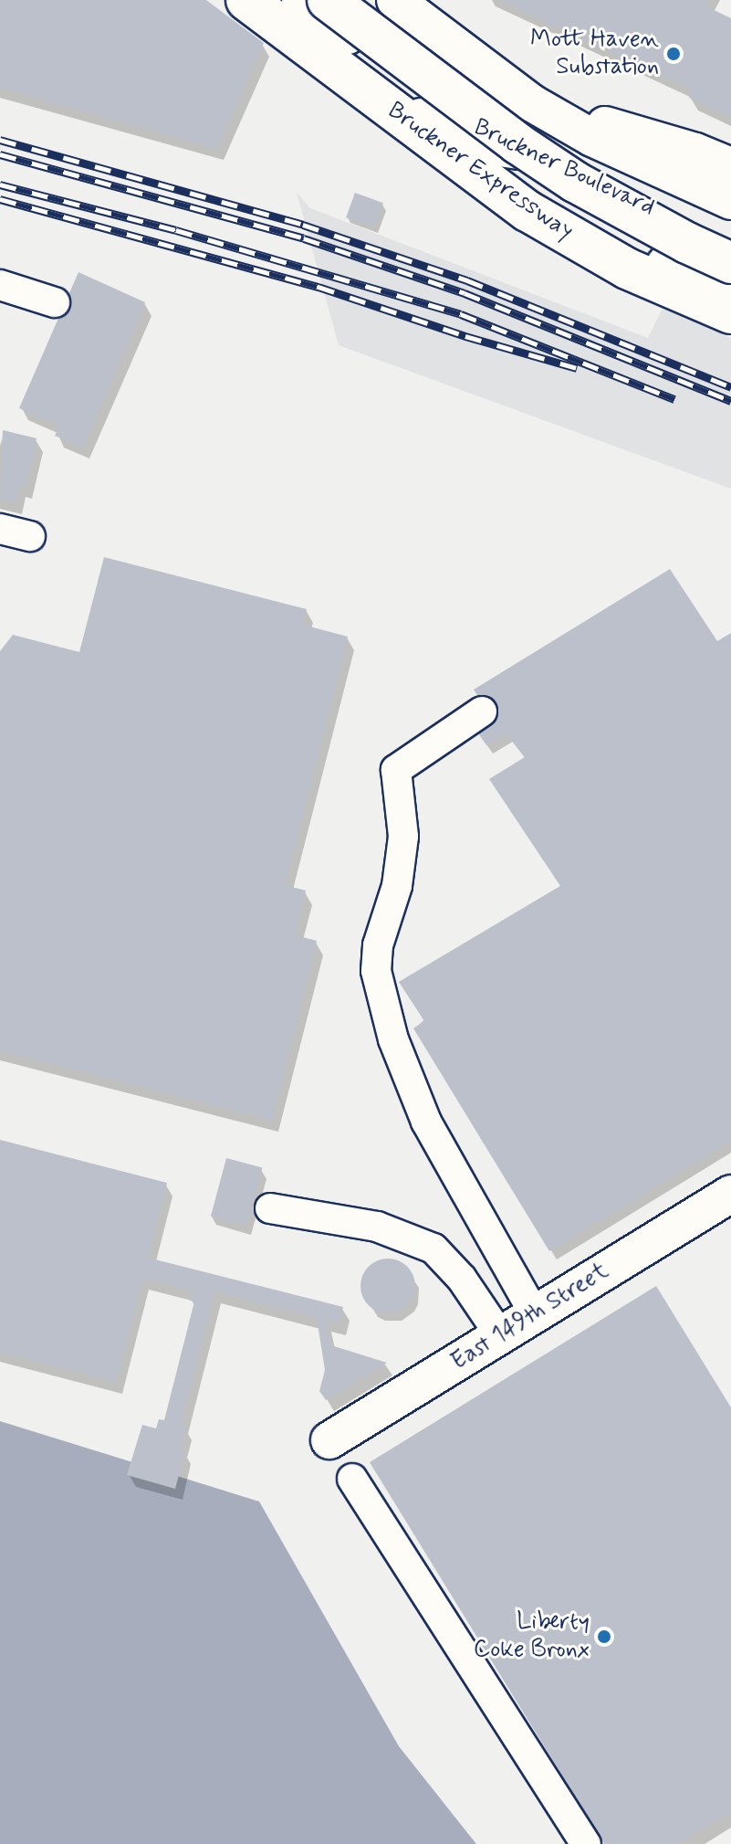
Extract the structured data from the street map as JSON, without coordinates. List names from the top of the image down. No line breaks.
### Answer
{"streets":{"highway":["Bruckner Expressway"],"main road":["Bruckner Boulevard","East 149th Street"]},"places":["Mott Haven Substation","Liberty Coke Bronx"]}
